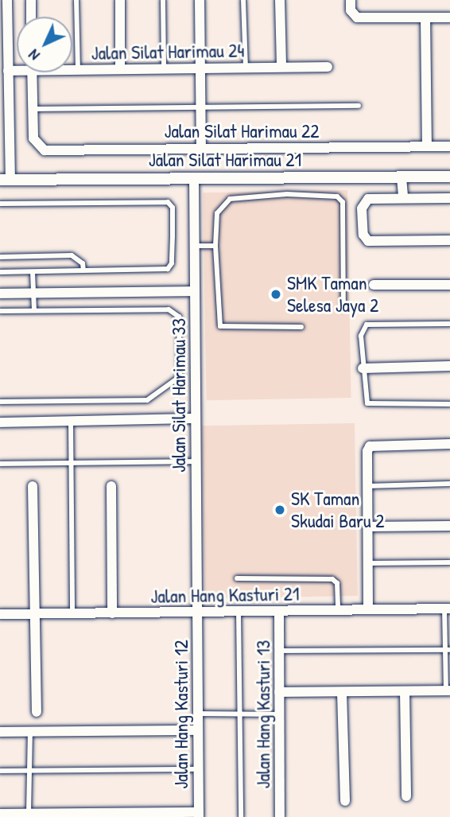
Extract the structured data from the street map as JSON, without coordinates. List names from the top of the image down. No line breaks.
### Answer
{"streets":{"street":["Jalan Silat Harimau 24","Jalan Silat Harimau 22","Jalan Silat Harimau 21","Jalan Silat Harimau 33","Jalan Hang Kasturi 21","Jalan Hang Kasturi 12","Jalan Hang Kasturi 13"]},"crossings":[["Jalan Silat Harimau 21","Jalan Silat Harimau 33"],["Jalan Silat Harimau 33","Jalan Hang Kasturi 21"],["Jalan Silat Harimau 33","Jalan Hang Kasturi 12"],["Jalan Hang Kasturi 21","Jalan Hang Kasturi 12"],["Jalan Hang Kasturi 21","Jalan Hang Kasturi 13"]],"places":["SMK Taman Selesa Jaya 2","SK Taman Skudai Baru 2"],"north":"bottom left"}
